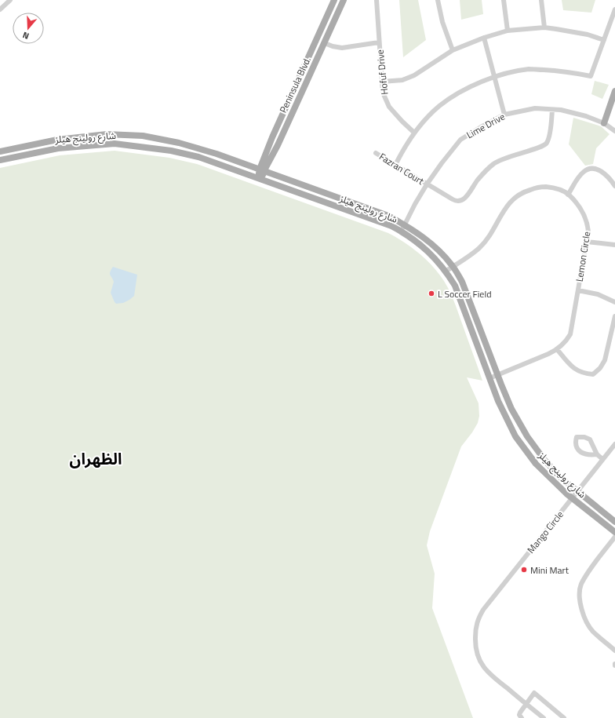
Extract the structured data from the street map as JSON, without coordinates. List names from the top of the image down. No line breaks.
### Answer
{"streets":{"main road":["Peninsula Blvd.","شارع رولينج هيلز"],"street":["Hofuf Drive","Lime Drive","Fazran Court","Lemon Circle","Mango Circle"]},"crossings":[["Peninsula Blvd.","شارع رولينج هيلز"],["Lime Drive","شارع رولينج هيلز"],["Lime Drive","Fazran Court"],["شارع رولينج هيلز","Lemon Circle"],["شارع رولينج هيلز","Mango Circle"]],"districts":["الظهران"],"places":["L Soccer Field","Mini Mart"],"north":"bottom"}
